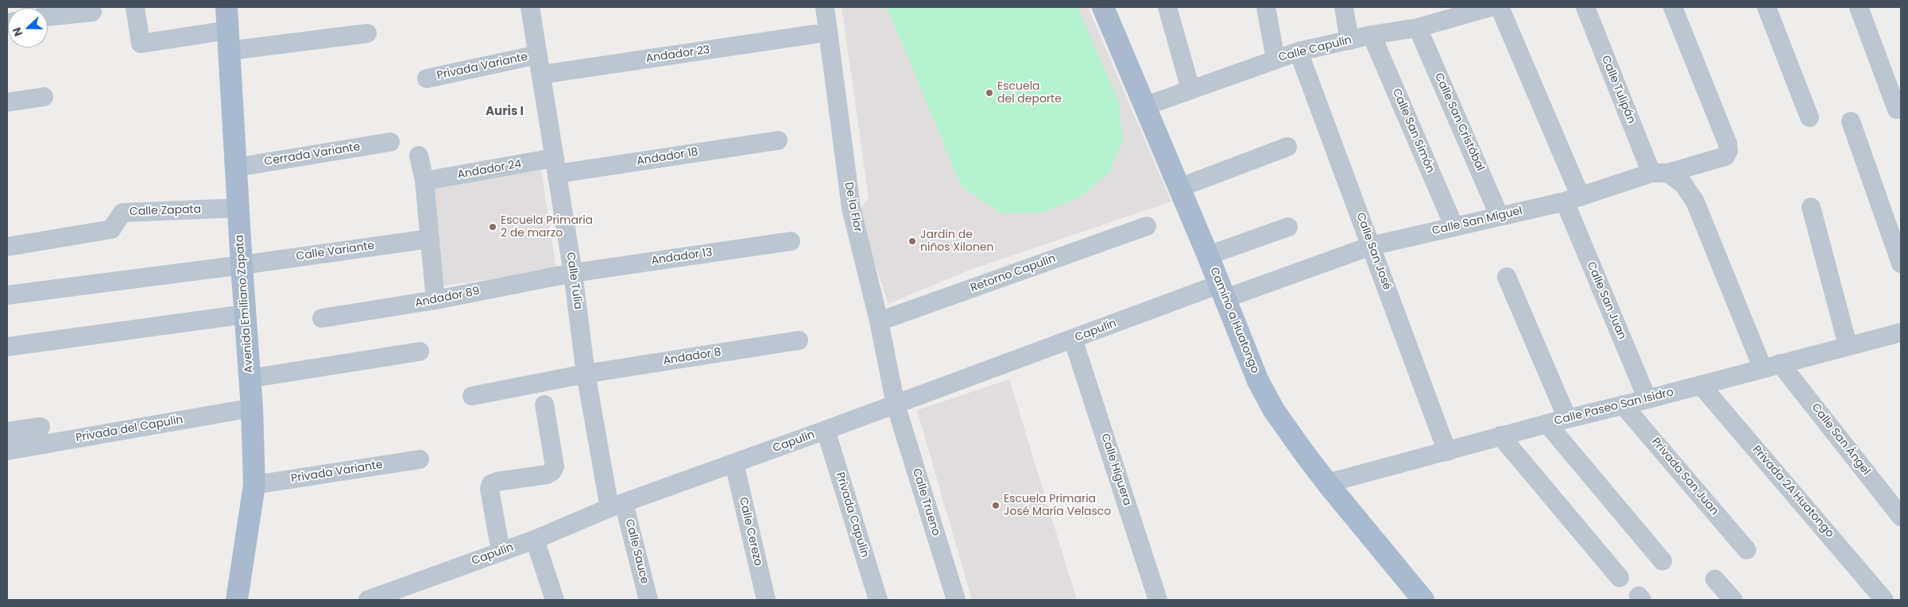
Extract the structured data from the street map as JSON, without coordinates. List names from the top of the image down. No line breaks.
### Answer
{"streets":{"main road":["Avenida Emiliano Zapata","Camino a Huatongo"],"street":["Calle Capulín","Andador 23","Privada Variante","Calle Tulipán","Calle San Cristóbal","Calle San Simón","Cerrada Variante","Andador 18","Andador 24","De la Flor","Calle Zapata","Calle San Miguel","Calle Variante","Calle San José","Andador 13","Retorno Capulín","Calle Tulia","Andador 89","Calle San Juan","Capulín","Andador 8","Calle Paseo San Isidro","Privada del Capulín","Calle San Ángel","Calle Higuera","Privada San Juan","Privada 2A Huatongo","Calle Trueno","Privada Capulín","Calle Cerezo","Calle Sauce"]},"crossings":[["Calle Capulín","Calle San Cristóbal"],["Calle Capulín","Calle San Simón"],["Calle Capulín","Calle San José"],["Calle Capulín","Camino a Huatongo"],["Andador 23","Calle Tulia"],["Privada Variante","Calle Tulia"],["Privada Variante","Avenida Emiliano Zapata"],["Calle Tulipán","Calle San Miguel"],["Calle Tulipán","Calle San Ángel"],["Calle San Cristóbal","Calle San Miguel"],["Calle San Simón","Calle San Miguel"],["Cerrada Variante","Avenida Emiliano Zapata"],["Andador 18","Andador 24"],["Andador 18","Calle Tulia"],["Andador 24","Calle Tulia"],["De la Flor","Retorno Capulín"],["De la Flor","Capulín"],["De la Flor","Calle Trueno"],["Calle Zapata","Avenida Emiliano Zapata"],["Calle San Miguel","Calle San José"],["Calle San Miguel","Calle San Juan"],["Calle San Miguel","Camino a Huatongo"],["Calle San Miguel","Capulín"],["Calle San Miguel","Calle San Ángel"],["Calle Variante","Avenida Emiliano Zapata"],["Calle San José","Calle Paseo San Isidro"],["Andador 13","Calle Tulia"],["Andador 13","Andador 89"],["Calle Tulia","Andador 89"],["Calle Tulia","Capulín"],["Calle Tulia","Andador 8"],["Calle Tulia","Calle Sauce"],["Calle San Juan","Calle Paseo San Isidro"],["Avenida Emiliano Zapata","Privada del Capulín"],["Camino a Huatongo","Capulín"],["Camino a Huatongo","Calle Paseo San Isidro"],["Capulín","Calle Higuera"],["Capulín","Calle Trueno"],["Capulín","Privada Capulín"],["Capulín","Calle Cerezo"],["Capulín","Calle Sauce"],["Calle Paseo San Isidro","Calle San Ángel"],["Calle Paseo San Isidro","Privada San Juan"],["Calle Paseo San Isidro","Privada 2A Huatongo"]],"districts":["Auris I"],"places":["Escuela del deporte","Escuela Primaria 2 de marzo","Jardin de niños Xilonen","Escuela Primaria José María Velasco"],"north":"left"}
